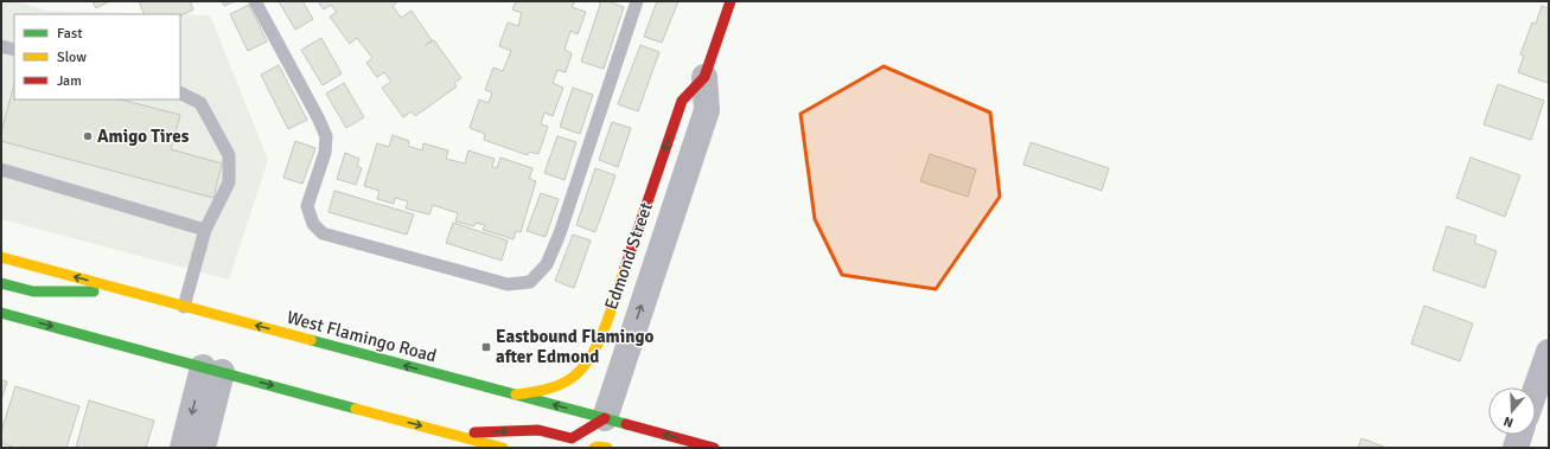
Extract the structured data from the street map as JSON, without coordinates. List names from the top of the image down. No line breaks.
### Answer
{"streets":{"main road":["Edmond Street","West Flamingo Road"]},"crossings":[["Edmond Street","West Flamingo Road"]],"places":{"other":["Amigo Tires"],"transit":["Eastbound Flamingo after Edmond"]},"legend":["Fast","Slow","Jam"],"north":"bottom"}
